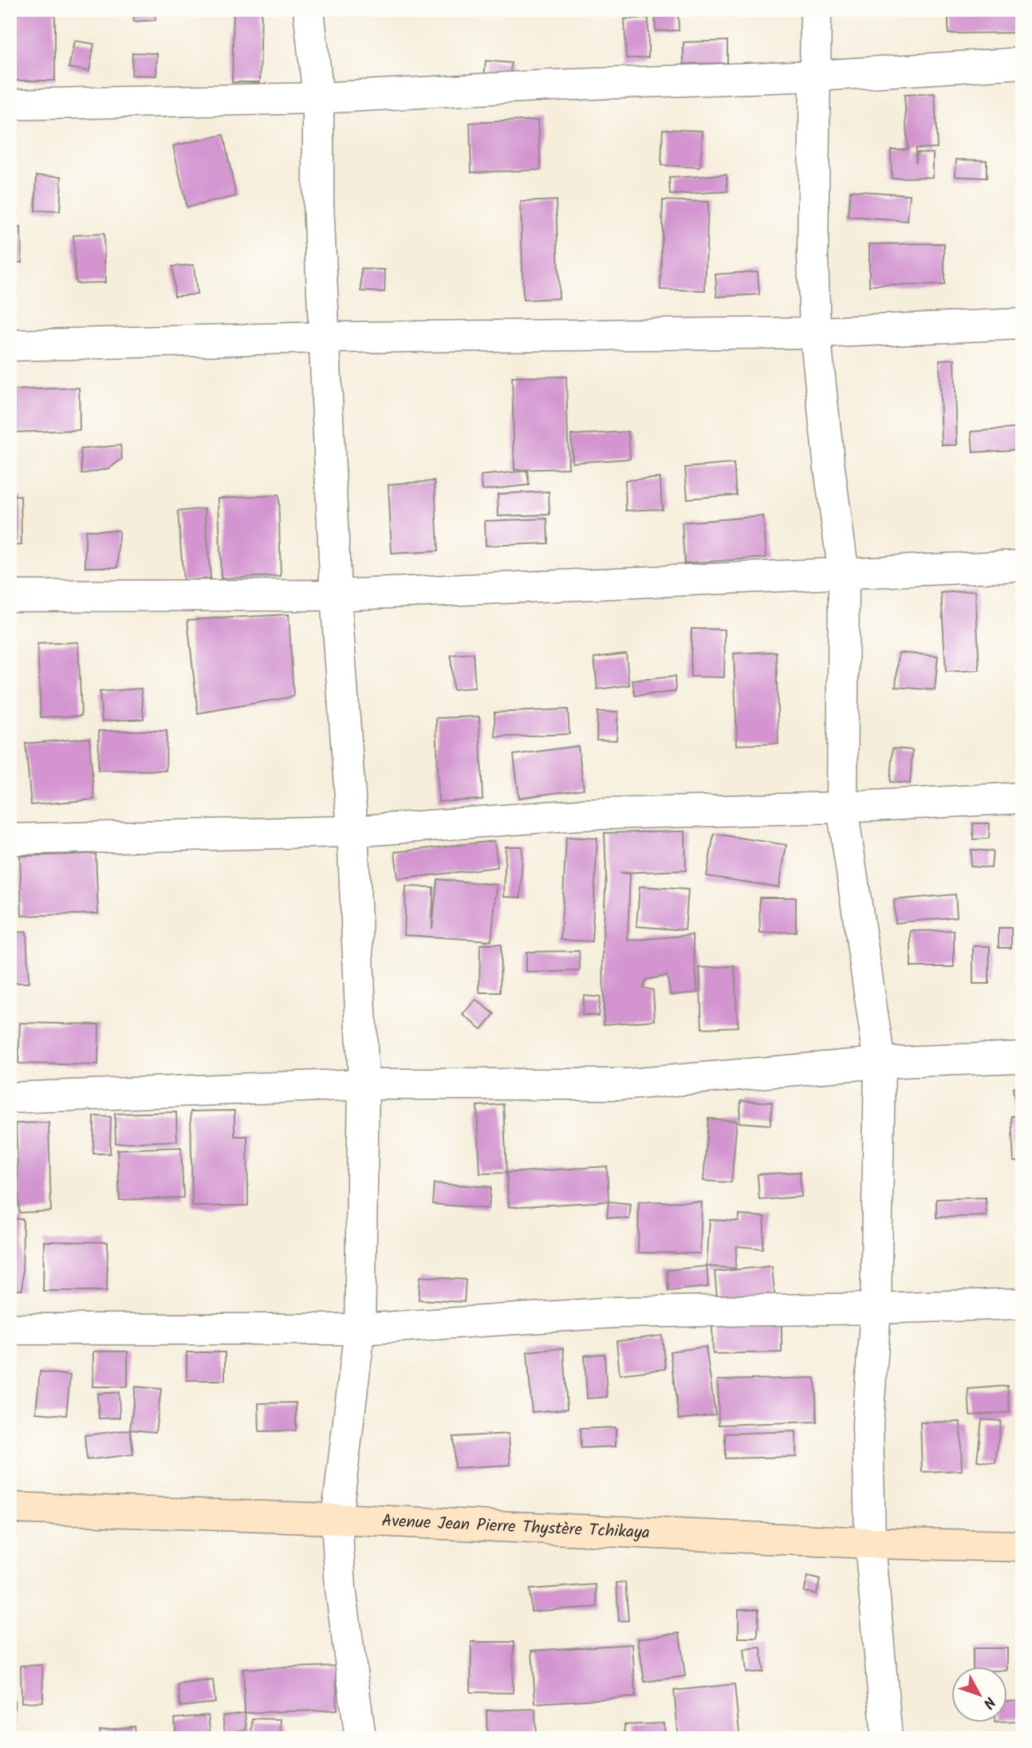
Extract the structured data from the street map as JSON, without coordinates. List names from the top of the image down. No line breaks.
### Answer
{"streets":{"street":["Avenue Jean Pierre Thystère Tchikaya"]},"north":"bottom right"}
